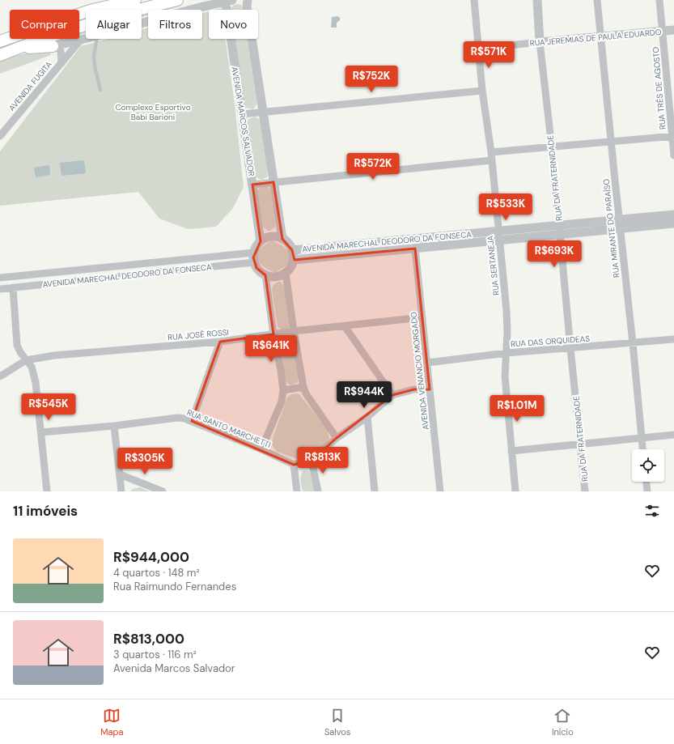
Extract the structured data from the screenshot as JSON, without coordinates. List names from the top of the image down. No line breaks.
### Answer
{"streets":{"street":["RUA JEREMIAS DE PAULA EDUARDO","AVENIDA FUGITA","RUA TRÊS DE AGOSTO","AVENIDA MARCOS SALVADOR","RUA DA FRATERNIDADE","RUA MIRANTE DO PARAÍSO","AVENIDA MARECHAL DEODORO DA FONSECA","RUA SERTANEJA","RUA JOSÉ ROSSI","RUA DAS ORQUIDEAS","AVENIDA VENANCIO MORGADO","RUA SANTO MARCHETTI"]},"crossings":[["RUA JEREMIAS DE PAULA EDUARDO","RUA TRÊS DE AGOSTO"],["RUA JEREMIAS DE PAULA EDUARDO","RUA DA FRATERNIDADE"],["RUA JEREMIAS DE PAULA EDUARDO","RUA MIRANTE DO PARAÍSO"],["RUA JEREMIAS DE PAULA EDUARDO","RUA SERTANEJA"],["AVENIDA MARCOS SALVADOR","AVENIDA MARECHAL DEODORO DA FONSECA"],["RUA DA FRATERNIDADE","AVENIDA MARECHAL DEODORO DA FONSECA"],["RUA DA FRATERNIDADE","RUA DAS ORQUIDEAS"],["RUA MIRANTE DO PARAÍSO","AVENIDA MARECHAL DEODORO DA FONSECA"],["RUA MIRANTE DO PARAÍSO","RUA DAS ORQUIDEAS"],["AVENIDA MARECHAL DEODORO DA FONSECA","RUA SERTANEJA"],["AVENIDA MARECHAL DEODORO DA FONSECA","AVENIDA VENANCIO MORGADO"],["RUA SERTANEJA","RUA DAS ORQUIDEAS"],["RUA JOSÉ ROSSI","AVENIDA VENANCIO MORGADO"],["RUA DAS ORQUIDEAS","AVENIDA VENANCIO MORGADO"]],"parks":["Complexo Esportivo Babi Barioni"],"page":{"chip":["Comprar","Alugar","Filtros","Novo"],"price":["R$571K","R$752K","R$572K","R$533K","R$693K","R$641K","R$944K","R$545K","R$1.01M","R$813K","R$305K"],"heading":"11 imóveis","list":[{"name":"R$944,000","note":"4 quartos · 148 m² · Rua Raimundo Fernandes"},{"name":"R$813,000","note":"3 quartos · 116 m² · Avenida Marcos Salvador"}],"tabs":["Mapa","Salvos","Início"]}}
